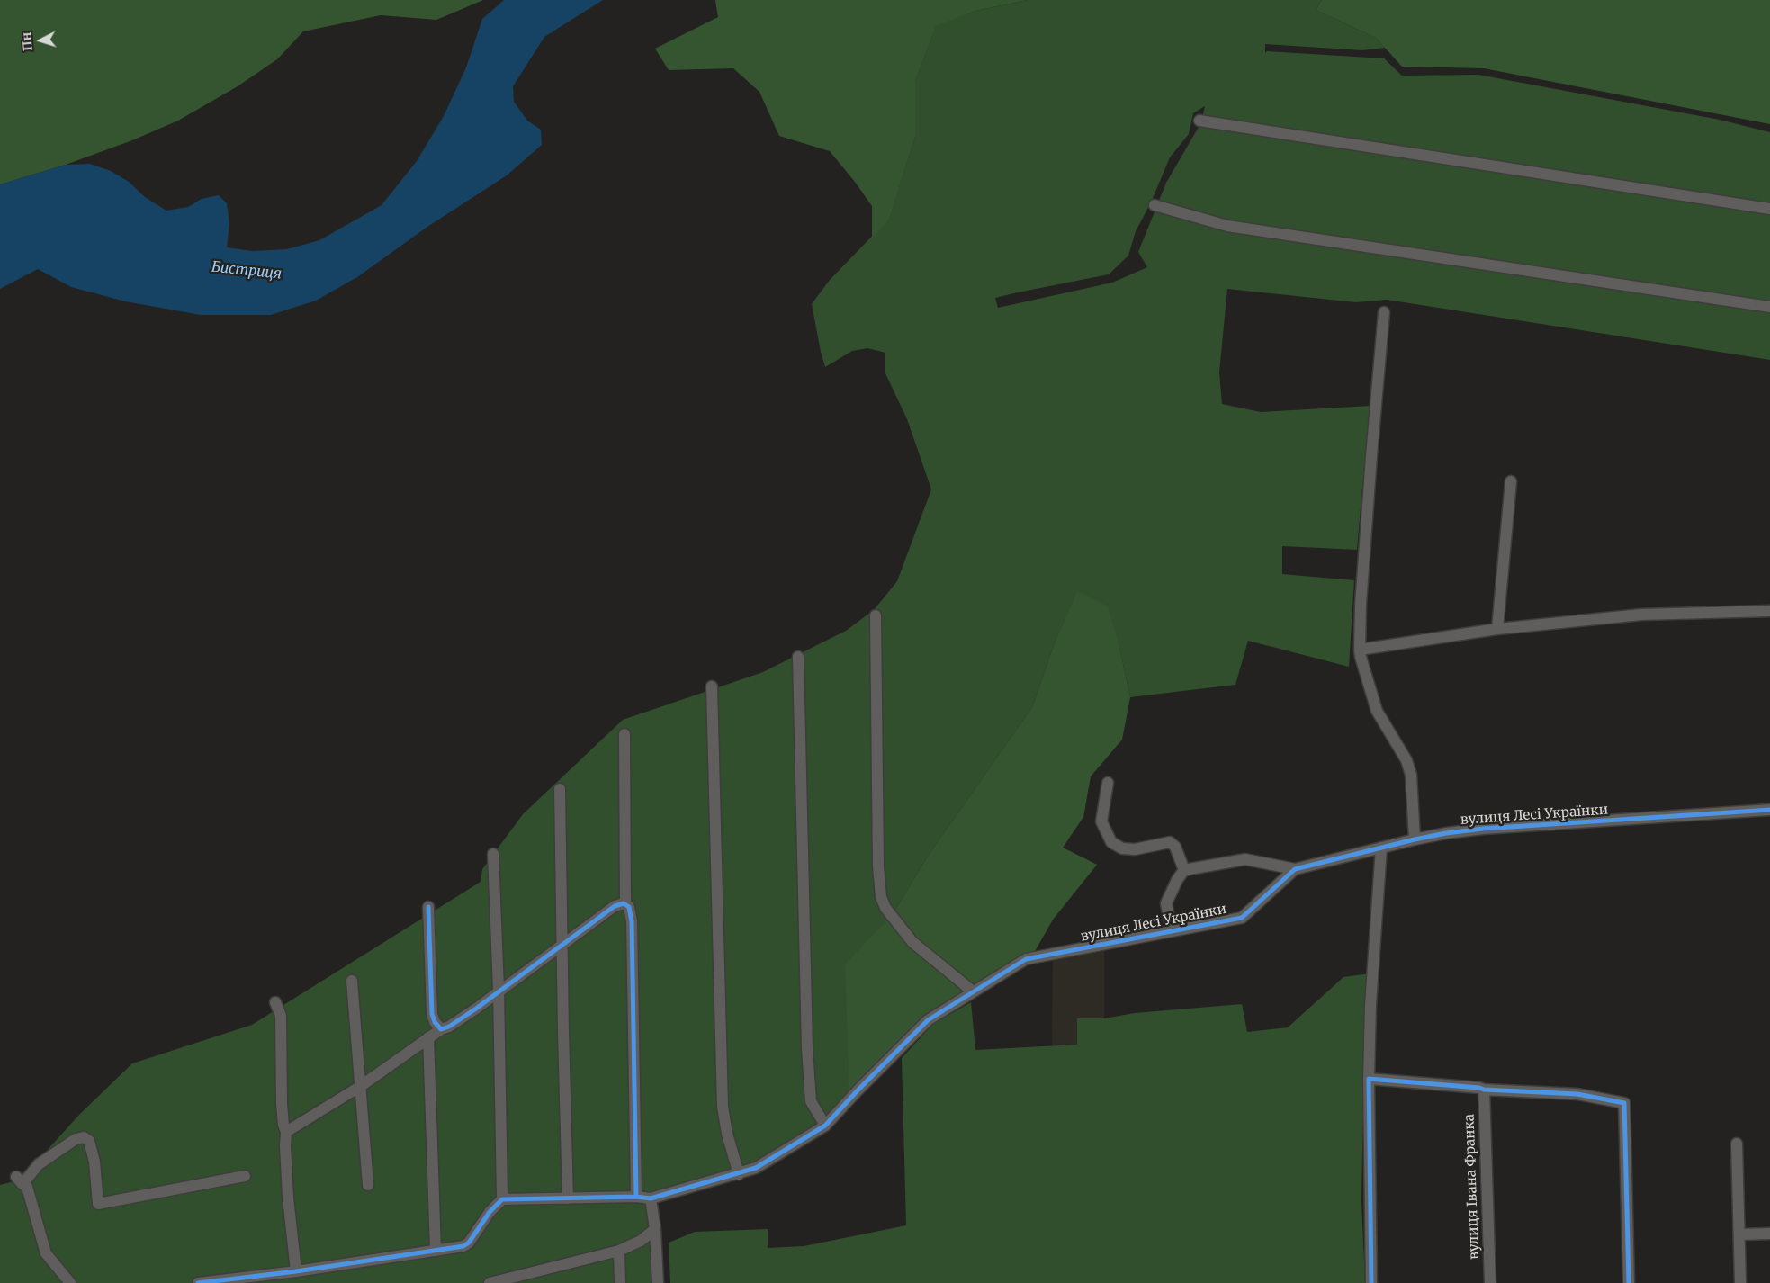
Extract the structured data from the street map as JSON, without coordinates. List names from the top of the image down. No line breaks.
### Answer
{"streets":{"street":["вулиця Лесі Українки","вулиця Івана Франка"]},"water":["Бистриця"],"north":"left"}
